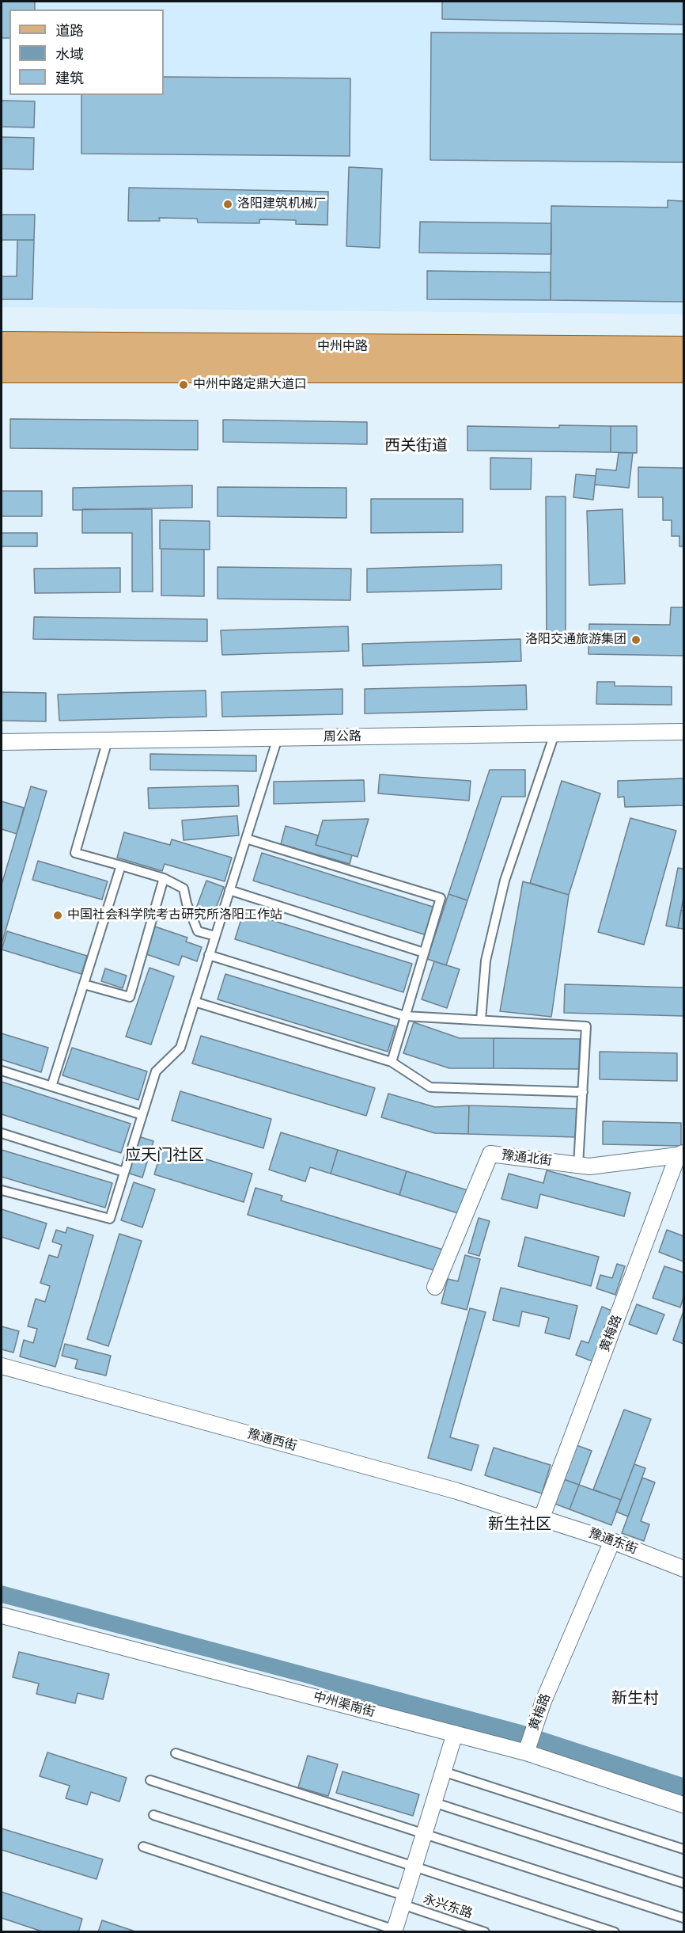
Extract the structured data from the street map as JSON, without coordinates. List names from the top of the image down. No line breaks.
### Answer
{"streets":{"main road":["中州中路"],"street":["周公路","豫通北街","黄梅路","豫通西街","豫通东街","中州渠南街"],"lane":["永兴东路"]},"crossings":[["豫通北街","黄梅路"],["黄梅路","豫通西街"],["黄梅路","豫通东街"],["黄梅路","中州渠南街"],["豫通西街","豫通东街"]],"districts":["西关街道","应天门社区","新生社区","新生村"],"places":["洛阳建筑机械厂","中州中路定鼎大道口","洛阳交通旅游集团","中国社会科学院考古研究所洛阳工作站"],"legend":["道路","水域","建筑"]}
